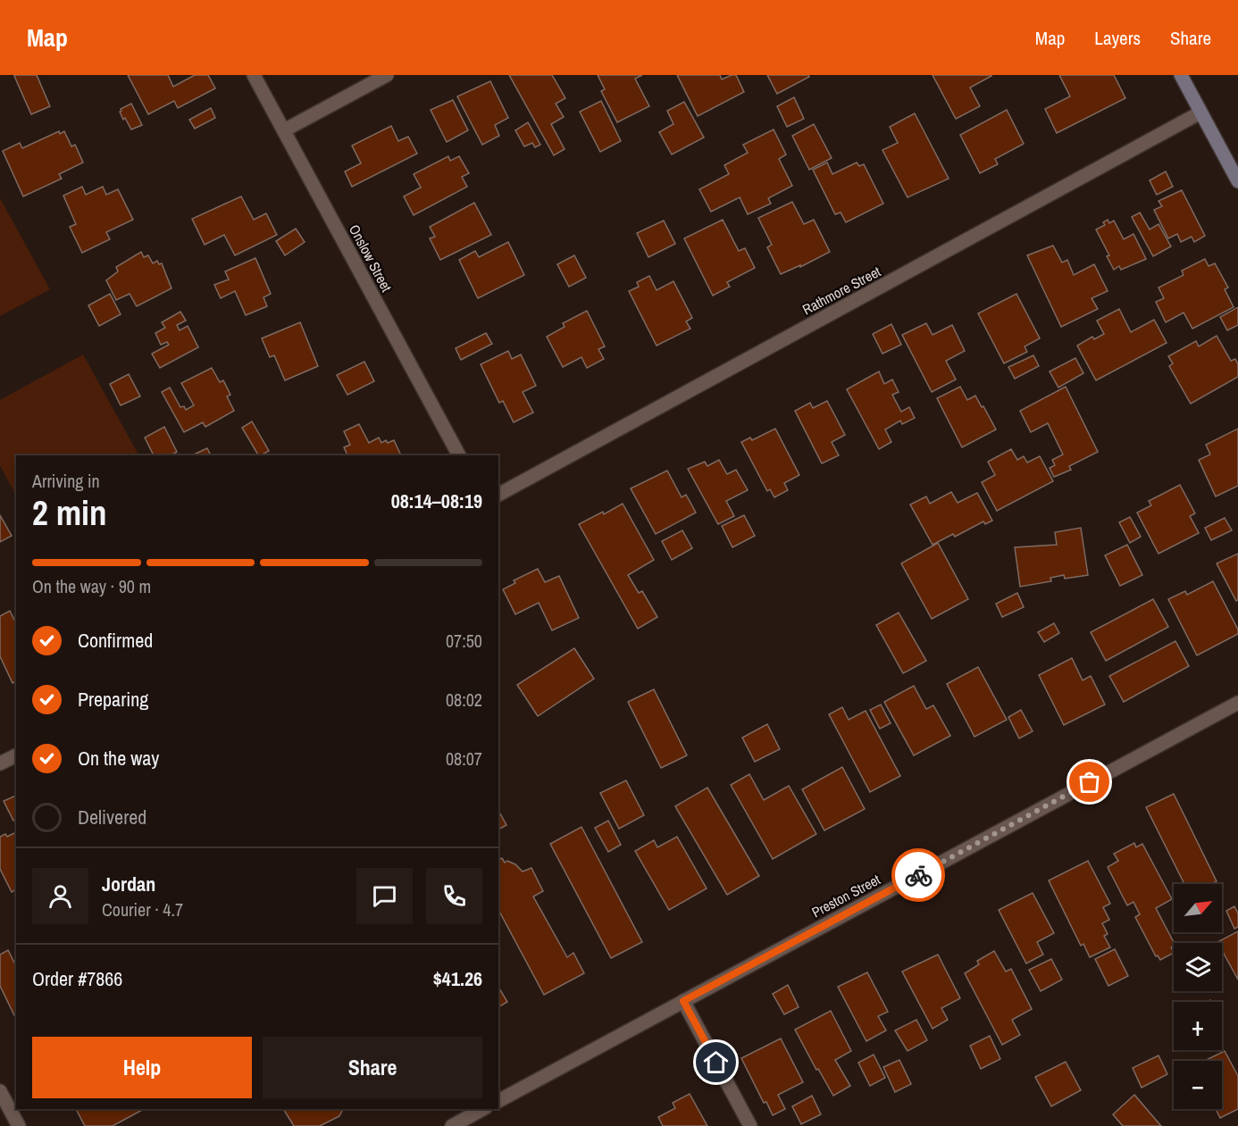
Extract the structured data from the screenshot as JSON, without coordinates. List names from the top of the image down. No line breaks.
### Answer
{"streets":{"street":["Onslow Street","Rathmore Street","Preston Street"]},"north":"top right","page":{"header":"Map","nav":["Map","Layers","Share"],"heading":["2 min","Arriving in","08:14–08:19"],"panel":["Jordan","Courier · 4.7","Order #7866","$41.26"],"bar":"On the way · 90 m","list":[["Confirmed","07:50"],["Preparing","08:02"],["On the way","08:07"],"Delivered"],"map_buttons":["+","−"],"buttons":["Help","Share"]}}
